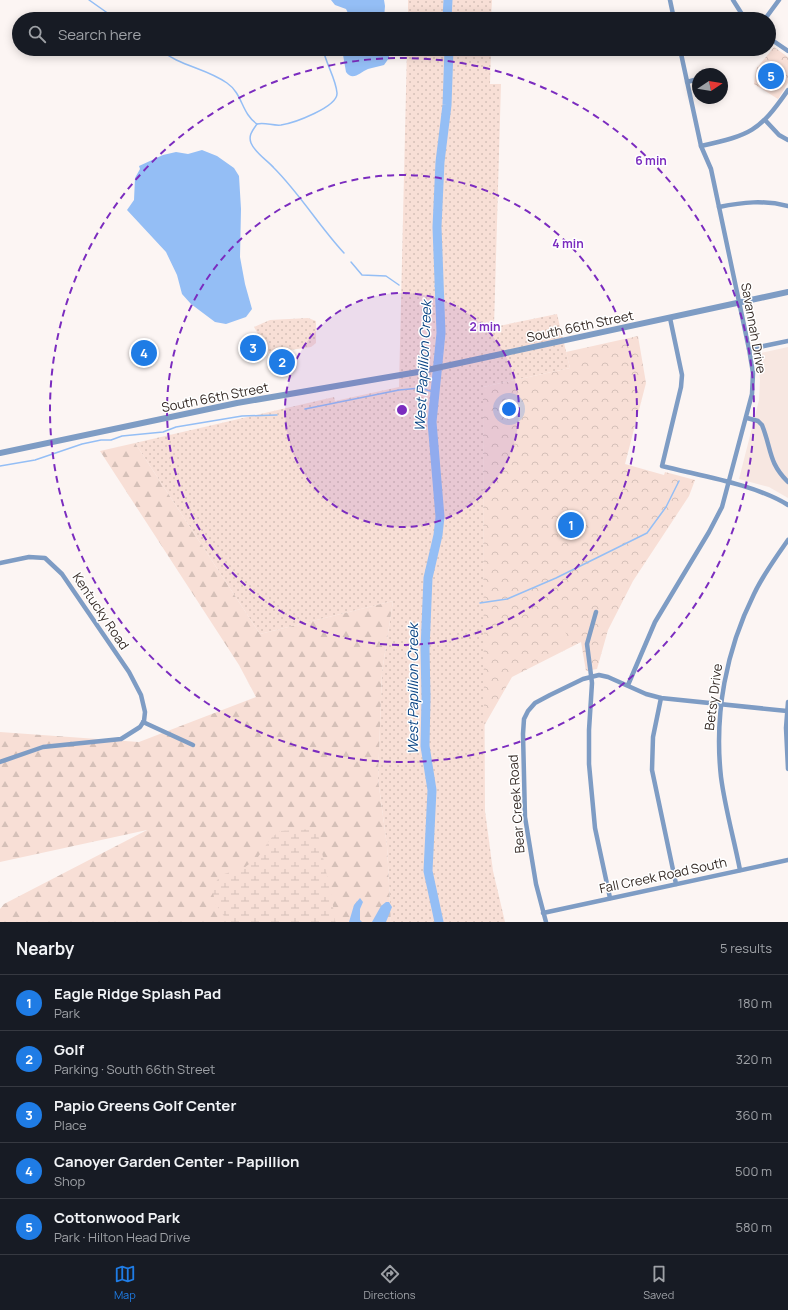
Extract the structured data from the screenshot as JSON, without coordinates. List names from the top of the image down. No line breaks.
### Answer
{"streets":{"street":["South 66th Street","Savannah Drive","Kentucky Road","Betsy Drive","Bear Creek Road","Fall Creek Road South"]},"crossings":[["South 66th Street","Savannah Drive"],["Betsy Drive","Fall Creek Road South"],["Bear Creek Road","Fall Creek Road South"]],"water":["West Papillion Creek"],"north":"right","page":{"search":"Search here","pins":["5","3","4","2","1"],"heading":["Nearby","5 results"],"list":[{"mark":"1","name":"Eagle Ridge Splash Pad","note":"Park","value":"180 m"},{"mark":"2","name":"Golf","note":"Parking · South 66th Street","value":"320 m"},{"mark":"3","name":"Papio Greens Golf Center","note":"Place","value":"360 m"},{"mark":"4","name":"Canoyer Garden Center - Papillion","note":"Shop","value":"500 m"},{"mark":"5","name":"Cottonwood Park","note":"Park · Hilton Head Drive","value":"580 m"}],"nav":["Map","Directions","Saved"]},"rings":["6 min","4 min","2 min"]}
